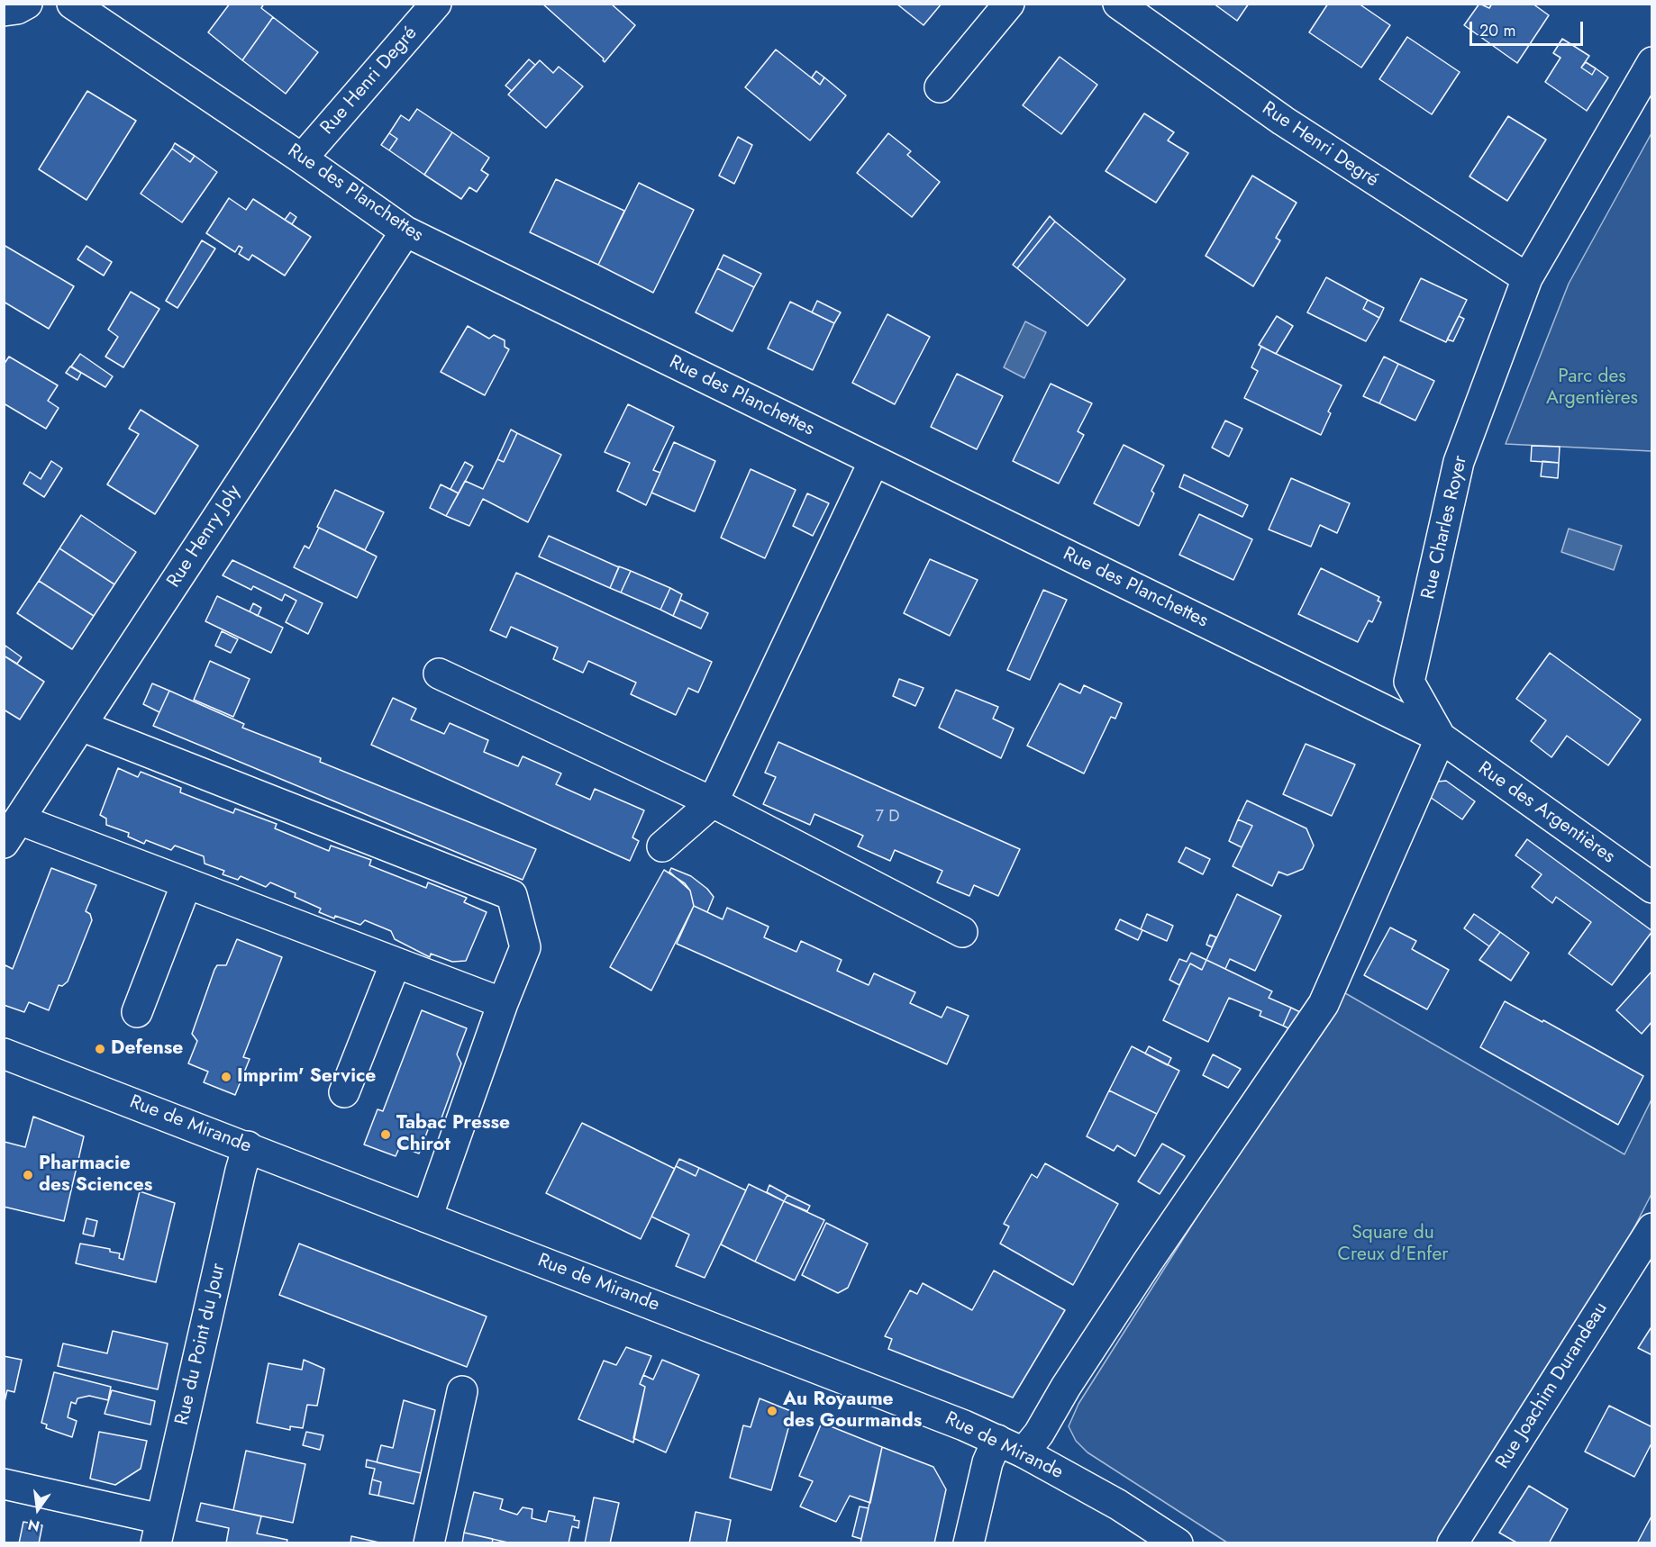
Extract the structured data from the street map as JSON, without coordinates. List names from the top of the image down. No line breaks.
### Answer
{"streets":{"street":["Rue Henri Degré","Rue des Planchettes","Rue Charles Royer","Rue Henry Joly","Rue des Argentières","Rue de Mirande","Rue du Point du Jour","Rue Joachim Durandeau"]},"crossings":[["Rue Henri Degré","Rue des Planchettes"],["Rue Henri Degré","Rue Charles Royer"],["Rue des Planchettes","Rue Charles Royer"],["Rue des Planchettes","Rue Henry Joly"],["Rue des Planchettes","Rue des Argentières"],["Rue Charles Royer","Rue des Argentières"],["Rue de Mirande","Rue du Point du Jour"]],"parks":["Parc des Argentières","Square du Creux d'Enfer"],"places":["Defense","Imprim' Service","Tabac Presse Chirot","Pharmacie des Sciences","Au Royaume des Gourmands"],"house_numbers":["7 D"],"scale_bar":"20 m","north":"bottom"}
